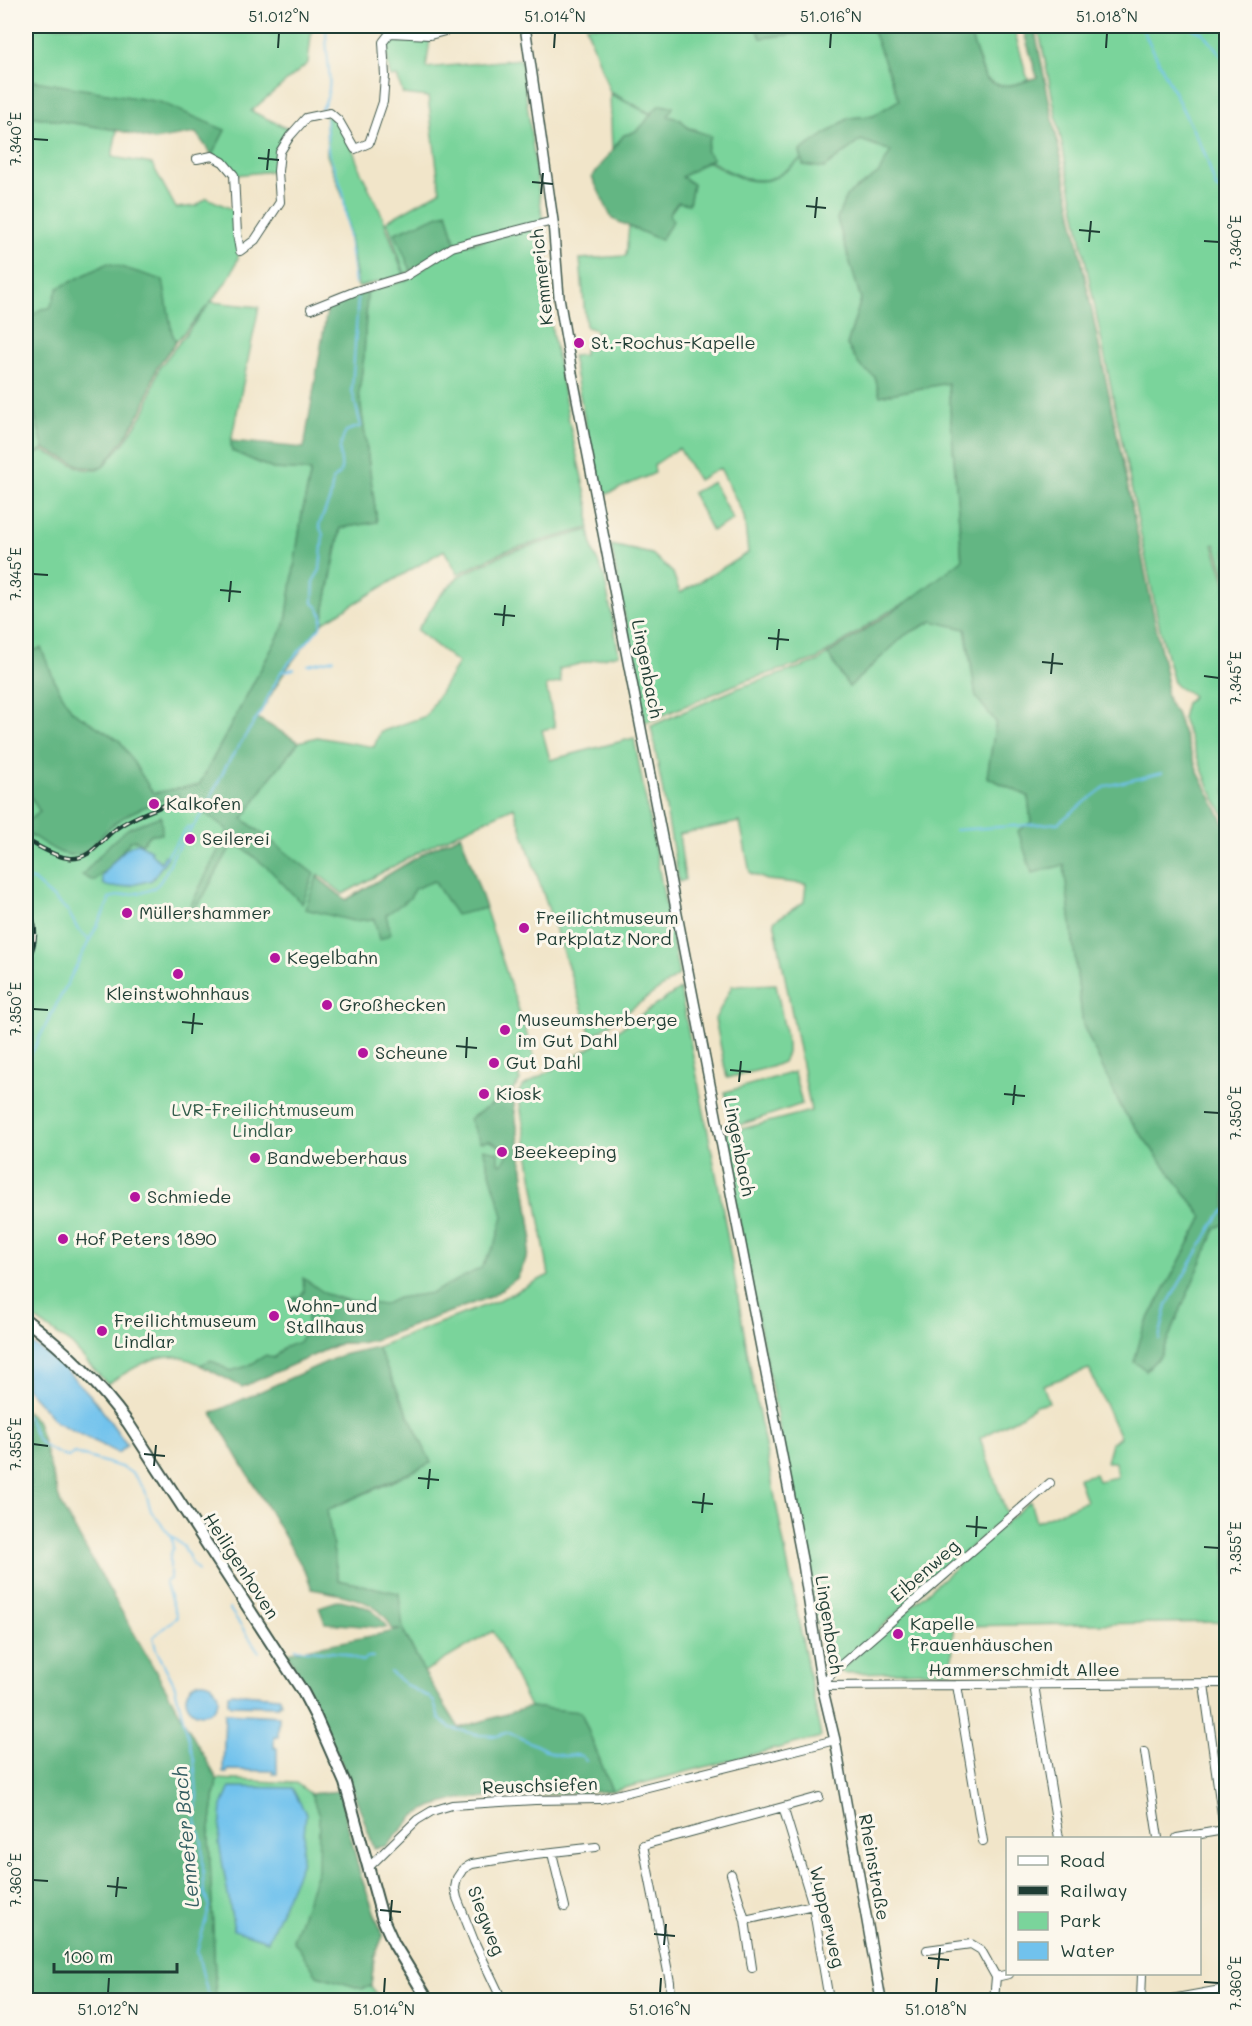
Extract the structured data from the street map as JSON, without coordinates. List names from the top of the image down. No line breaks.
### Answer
{"streets":{"main road":["Heiligenhoven"],"street":["Kemmerich","Lingenbach","Eibenweg","Hammerschmidt Allee","Reuschsiefen","Rheinstraße","Wupperweg","Siegweg"]},"crossings":[["Kemmerich","Lingenbach"],["Lingenbach","Eibenweg"],["Lingenbach","Hammerschmidt Allee"],["Lingenbach","Reuschsiefen"],["Lingenbach","Rheinstraße"],["Heiligenhoven","Reuschsiefen"],["Eibenweg","Hammerschmidt Allee"],["Reuschsiefen","Rheinstraße"]],"water":["Lennefer Bach"],"parks":["LVR-Freilichtmuseum Lindlar"],"places":["St.-Rochus-Kapelle","Kalkofen","Seilerei","Müllershammer","Freilichtmuseum Parkplatz Nord","Kegelbahn","Kleinstwohnhaus","Großhecken","Museumsherberge im Gut Dahl","Scheune","Gut Dahl","Kiosk","Beekeeping","Bandweberhaus","Schmiede","Hof Peters 1890","Wohn- und Stallhaus","Freilichtmuseum Lindlar","Kapelle Frauenhäuschen"],"legend":["Road","Railway","Park","Water"],"scale_bar":"100 m","coordinates":["51.012°N","51.014°N","51.016°N","51.018°N","7.340°E","7.345°E","7.350°E","7.355°E","7.360°E"]}
